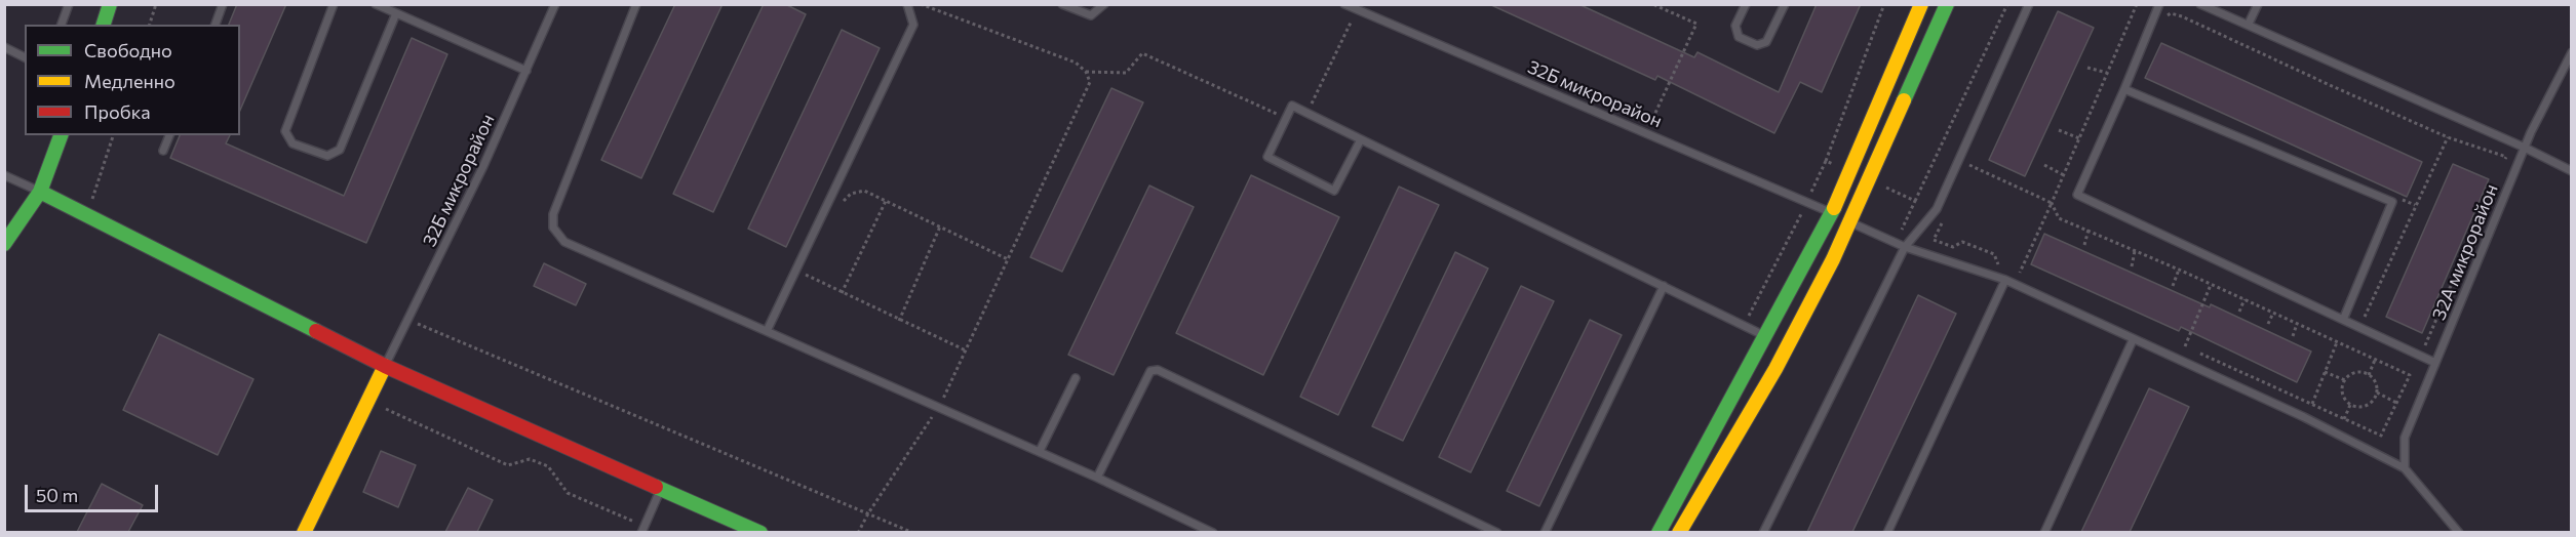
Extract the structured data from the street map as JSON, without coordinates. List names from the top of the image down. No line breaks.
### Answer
{"streets":{"lane":["32Б микрорайон","32А микрорайон"]},"legend":["Свободно","Медленно","Пробка"],"scale_bar":"50 m"}
